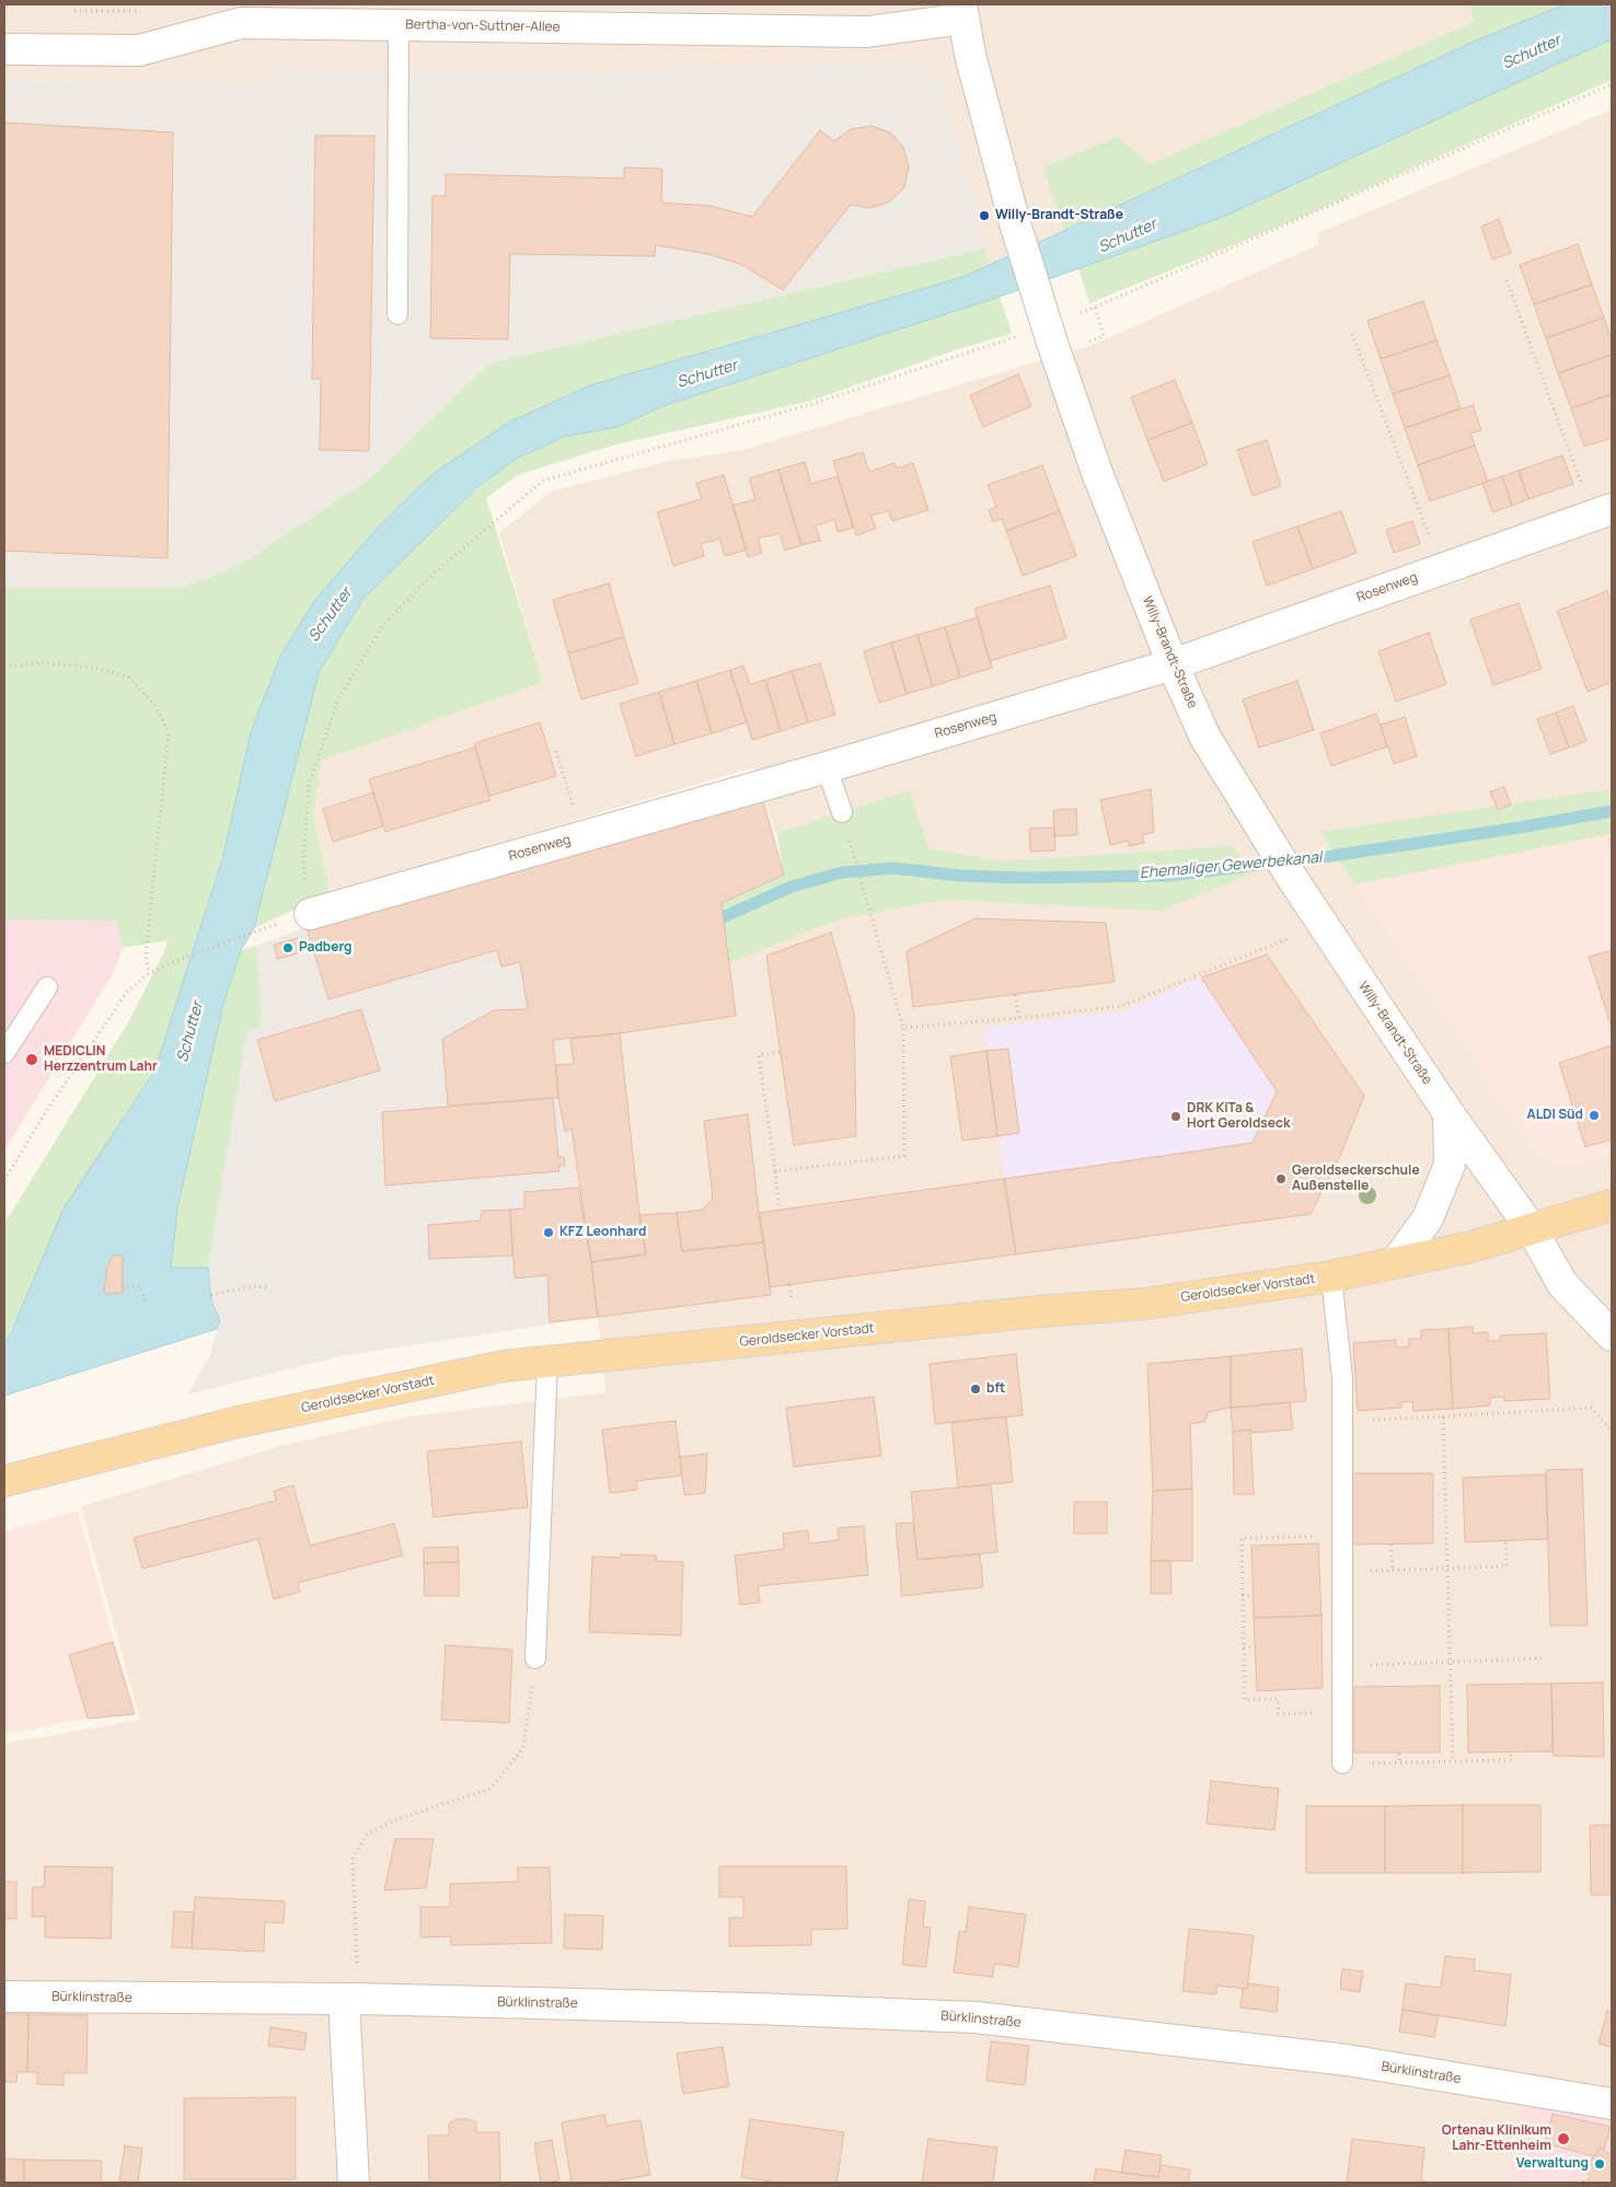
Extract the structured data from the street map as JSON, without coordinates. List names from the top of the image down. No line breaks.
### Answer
{"streets":{"main road":["Geroldsecker Vorstadt"],"street":["Bertha-von-Suttner-Allee","Rosenweg","Willy-Brandt-Straße","Bürklinstraße"]},"crossings":[["Bertha-von-Suttner-Allee","Willy-Brandt-Straße"],["Rosenweg","Willy-Brandt-Straße"],["Willy-Brandt-Straße","Geroldsecker Vorstadt"]],"water":["Schutter","Ehemaliger Gewerbekanal"],"places":["Willy-Brandt-Straße","Padberg","MEDICLIN Herzzentrum Lahr","ALDI Süd","DRK KiTa & Hort Geroldseck","Geroldseckerschule Außenstelle","KFZ Leonhard","bft","Ortenau Klinikum Lahr-Ettenheim","Verwaltung"]}
